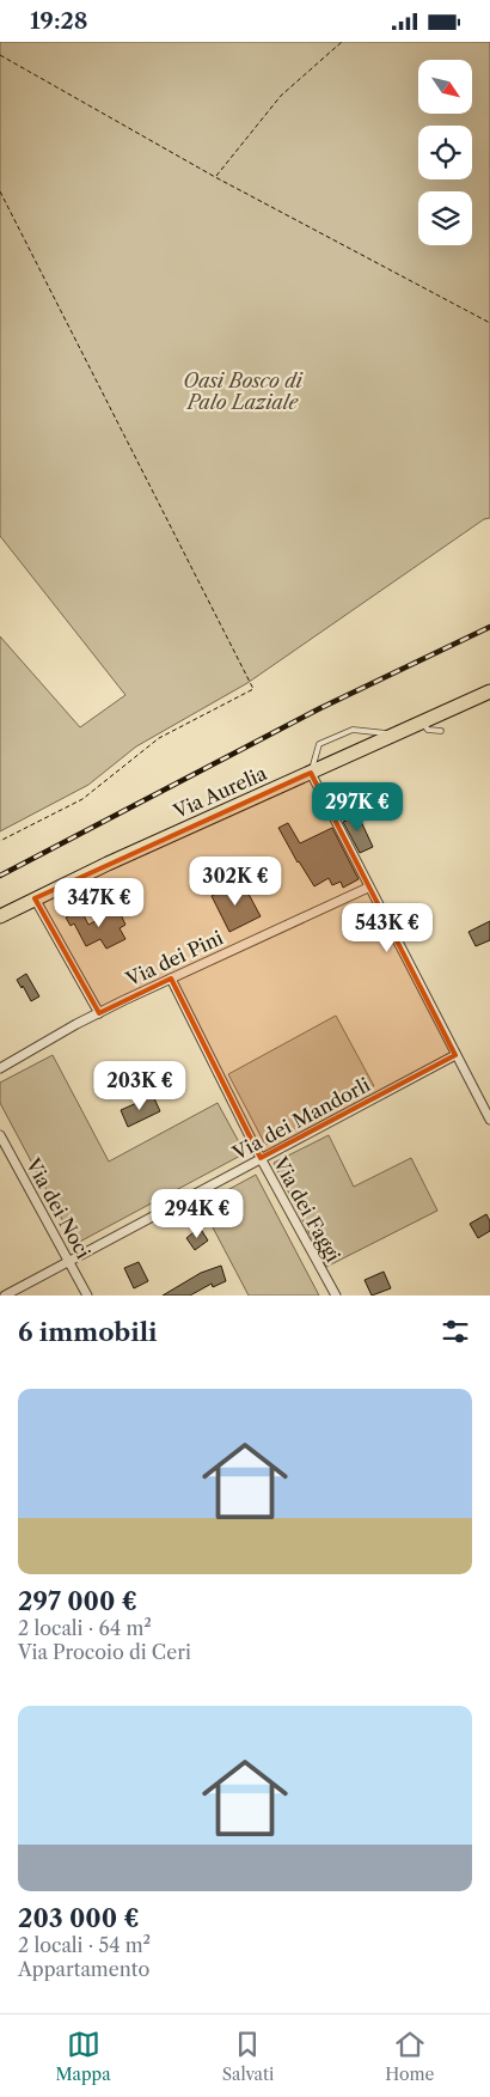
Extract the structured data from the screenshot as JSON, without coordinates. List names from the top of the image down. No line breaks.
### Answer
{"streets":{"main road":["Via Aurelia"],"street":["Via dei Pini","Via dei Mandorli","Via dei Noci","Via dei Faggi"]},"crossings":[["Via dei Pini","Via dei Faggi"],["Via dei Mandorli","Via dei Noci"],["Via dei Mandorli","Via dei Faggi"]],"parks":["Oasi Bosco di Palo Laziale"],"north":"bottom right","page":{"status":"19:28","price":["297K €","302K €","347K €","543K €","203K €","294K €"],"heading":"6 immobili","list":[{"name":"297 000 €","note":"2 locali · 64 m² · Via Procoio di Ceri"},{"name":"203 000 €","note":"2 locali · 54 m² · Appartamento"}],"tabs":["Mappa","Salvati","Home"]}}
